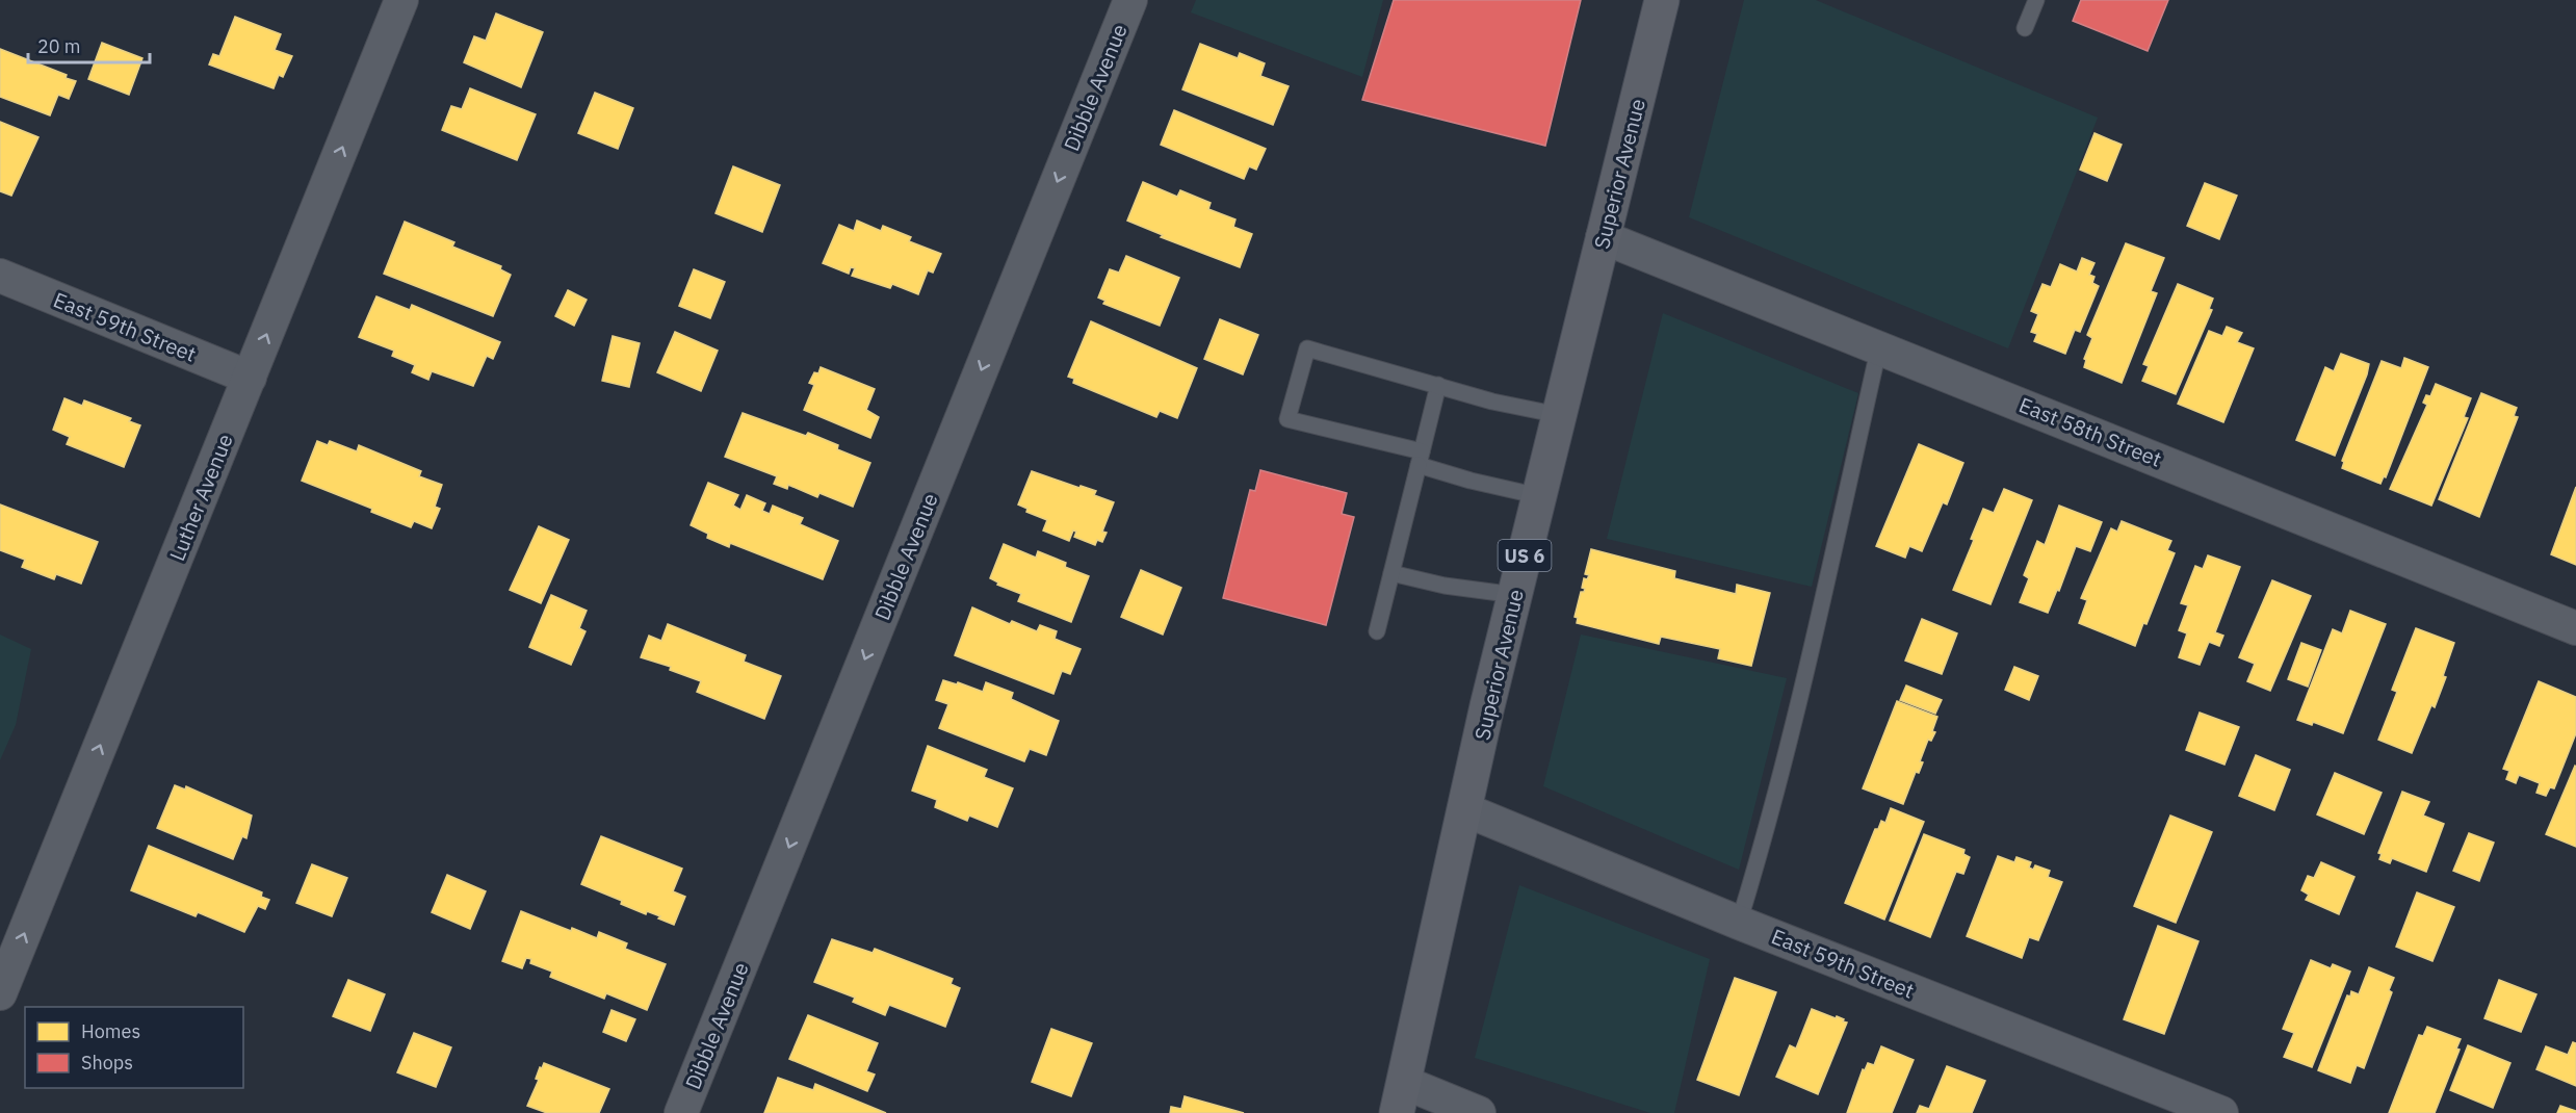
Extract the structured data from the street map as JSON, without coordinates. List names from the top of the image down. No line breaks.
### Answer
{"streets":{"main road":["Superior Avenue","US 6"],"street":["Dibble Avenue","East 59th Street","East 58th Street","Luther Avenue"]},"crossings":[["Superior Avenue","East 59th Street"],["Superior Avenue","East 58th Street"],["East 59th Street","Luther Avenue"]],"one_way":["Dibble Avenue","Luther Avenue"],"legend":["Homes","Shops"],"scale_bar":"20 m"}
